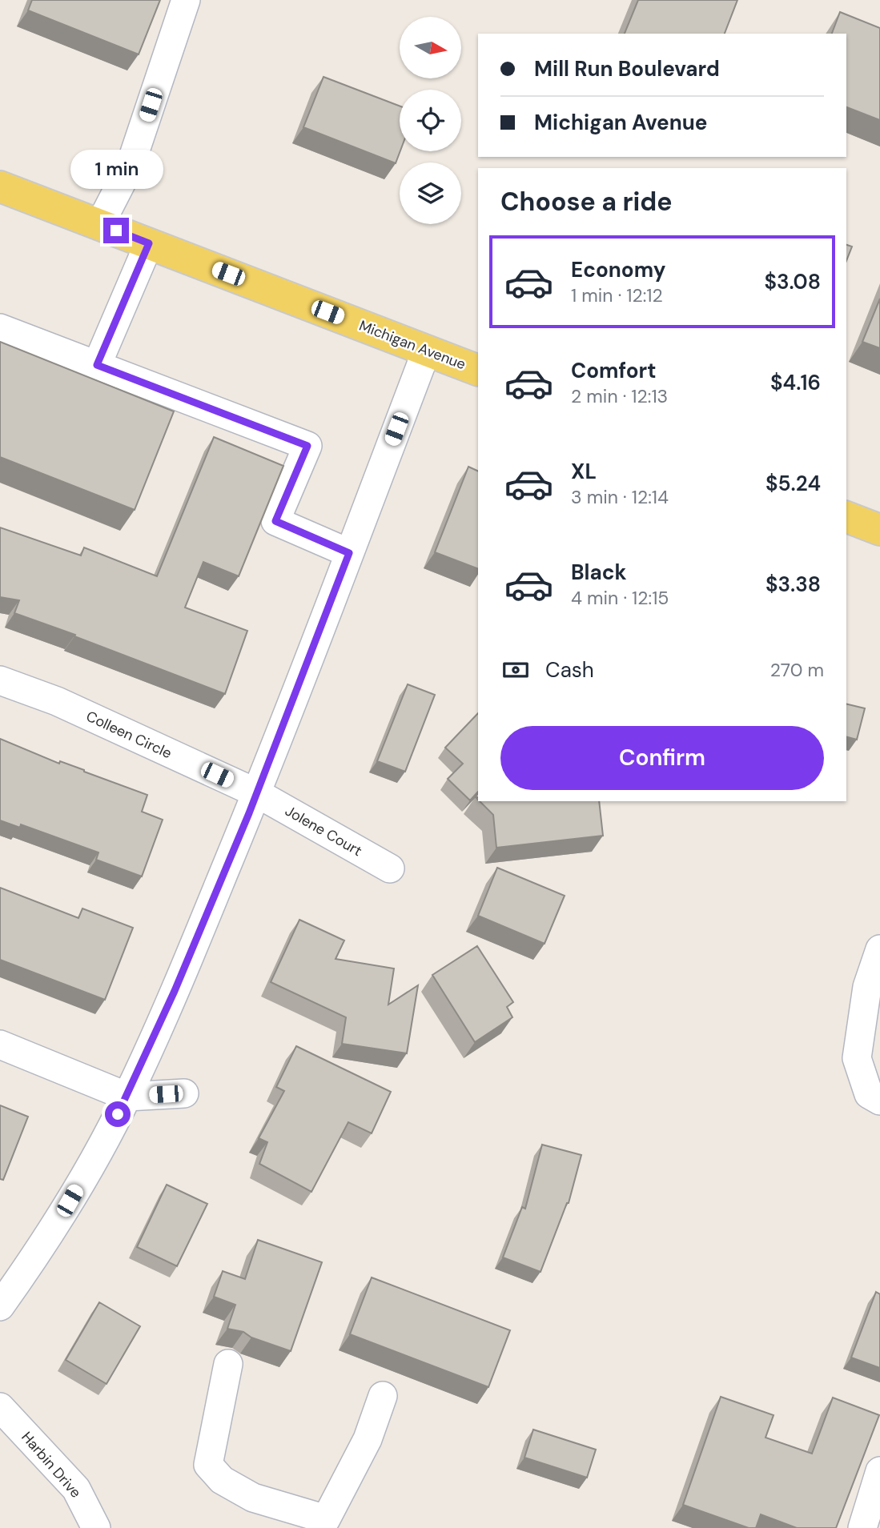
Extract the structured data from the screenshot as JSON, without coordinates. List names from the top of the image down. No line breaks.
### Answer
{"streets":{"main road":["Michigan Avenue"],"street":["Colleen Circle","Jolene Court","Harbin Drive"]},"crossings":[["Colleen Circle","Jolene Court"]],"north":"right","page":{"banner":["Mill Run Boulevard","Michigan Avenue"],"bubble":"1 min","heading":"Choose a ride","list":[{"name":"Economy","note":"1 min · 12:12","value":"$3.08"},{"name":"Comfort","note":"2 min · 12:13","value":"$4.16"},{"name":"XL","note":"3 min · 12:14","value":"$5.24"},{"name":"Black","note":"4 min · 12:15","value":"$3.38"}],"pay":["Cash","270 m"],"buttons":"Confirm"}}
